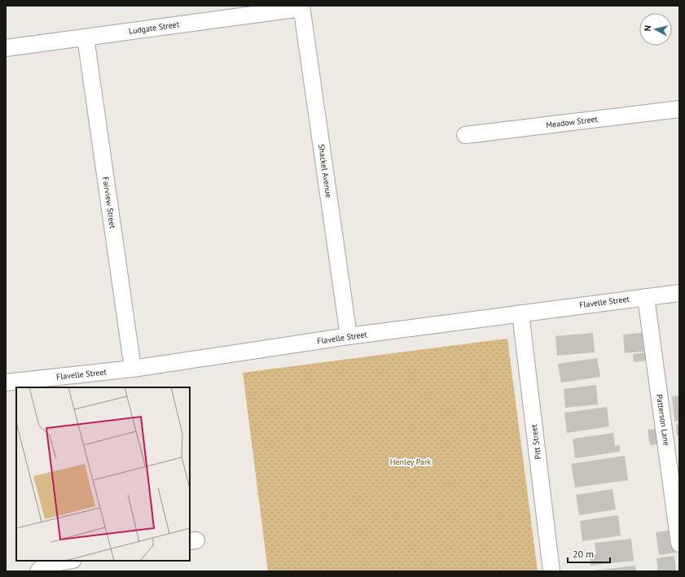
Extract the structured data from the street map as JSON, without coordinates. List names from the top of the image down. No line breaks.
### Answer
{"streets":{"street":["Ludgate Street","Meadow Street","Shackel Avenue","Fairview Street","Flavelle Street","Patterson Lane","Pitt Street"]},"crossings":[["Ludgate Street","Shackel Avenue"],["Ludgate Street","Fairview Street"],["Shackel Avenue","Flavelle Street"],["Fairview Street","Flavelle Street"],["Flavelle Street","Patterson Lane"],["Flavelle Street","Pitt Street"]],"parks":["Henley Park"],"scale_bar":"20 m","north":"left"}
